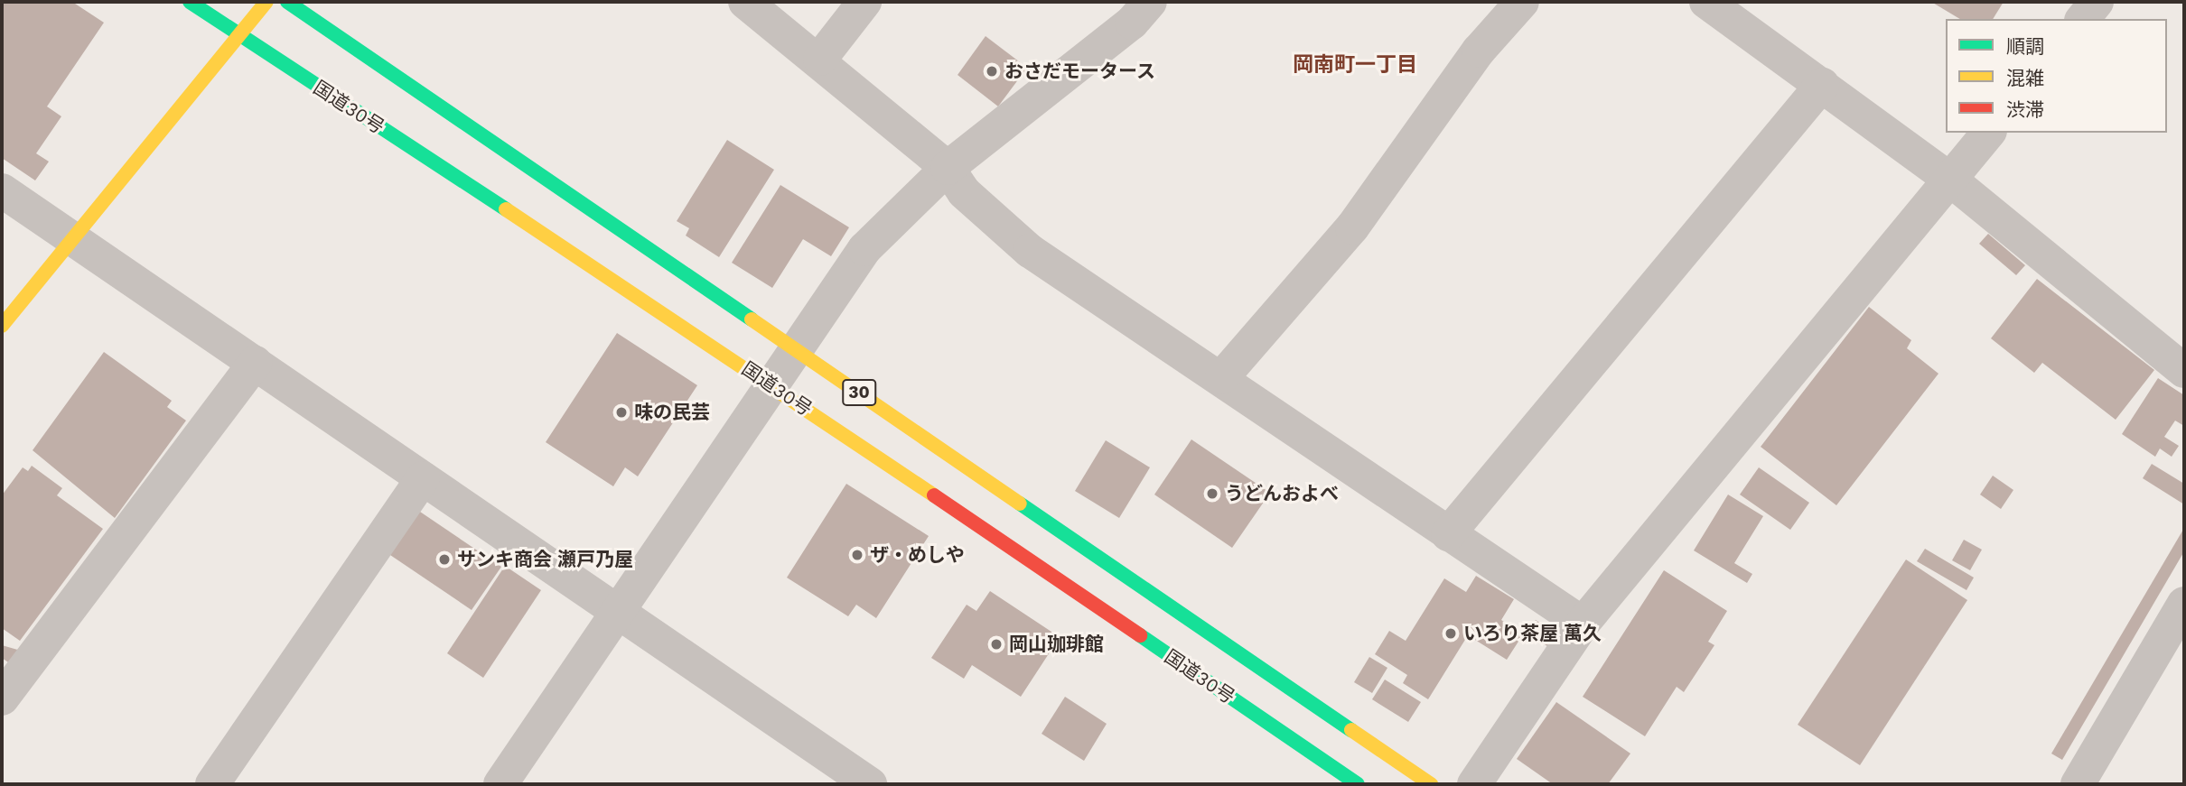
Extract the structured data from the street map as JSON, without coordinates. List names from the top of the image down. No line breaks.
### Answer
{"streets":{"main road":["国道30号","30"]},"districts":["岡南町一丁目"],"places":["おさだモータース","味の民芸","うどんおよべ","ザ・めしや","サンキ商会 瀬戸乃屋","いろり茶屋 萬久","岡山珈琲館"],"legend":["順調","混雑","渋滞"]}
